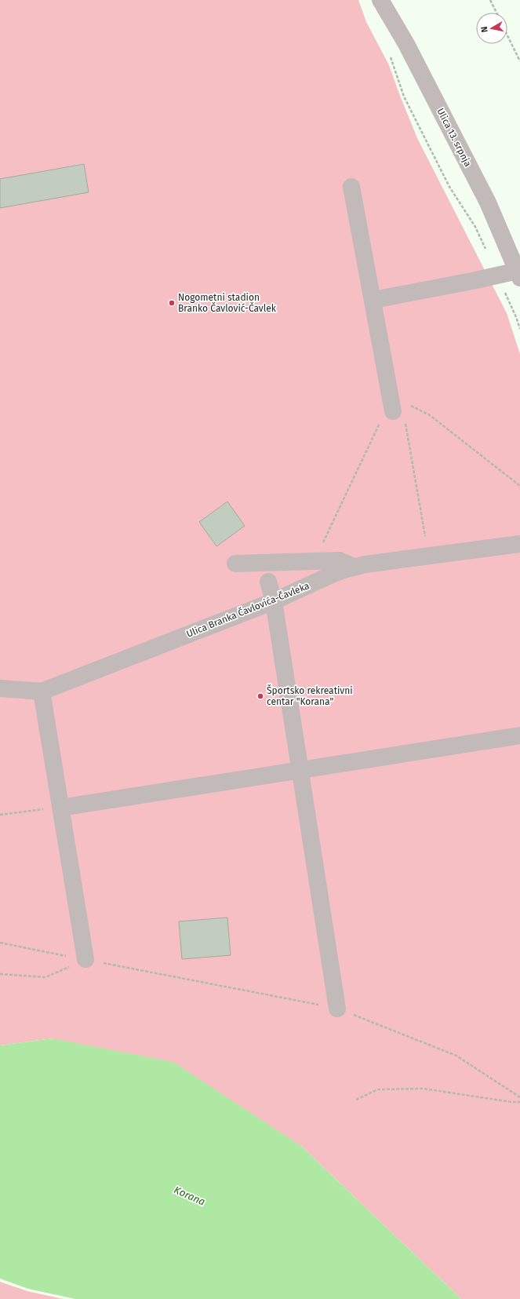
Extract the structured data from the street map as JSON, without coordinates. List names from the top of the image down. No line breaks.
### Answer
{"streets":{"street":["Ulica 13. srpnja","Ulica Branka Čavlovića-Čavleka"]},"water":["Korana"],"places":["Nogometni stadion Branko Čavlović-Čavlek","Športsko rekreativni centar \"Korana\""],"north":"left"}
